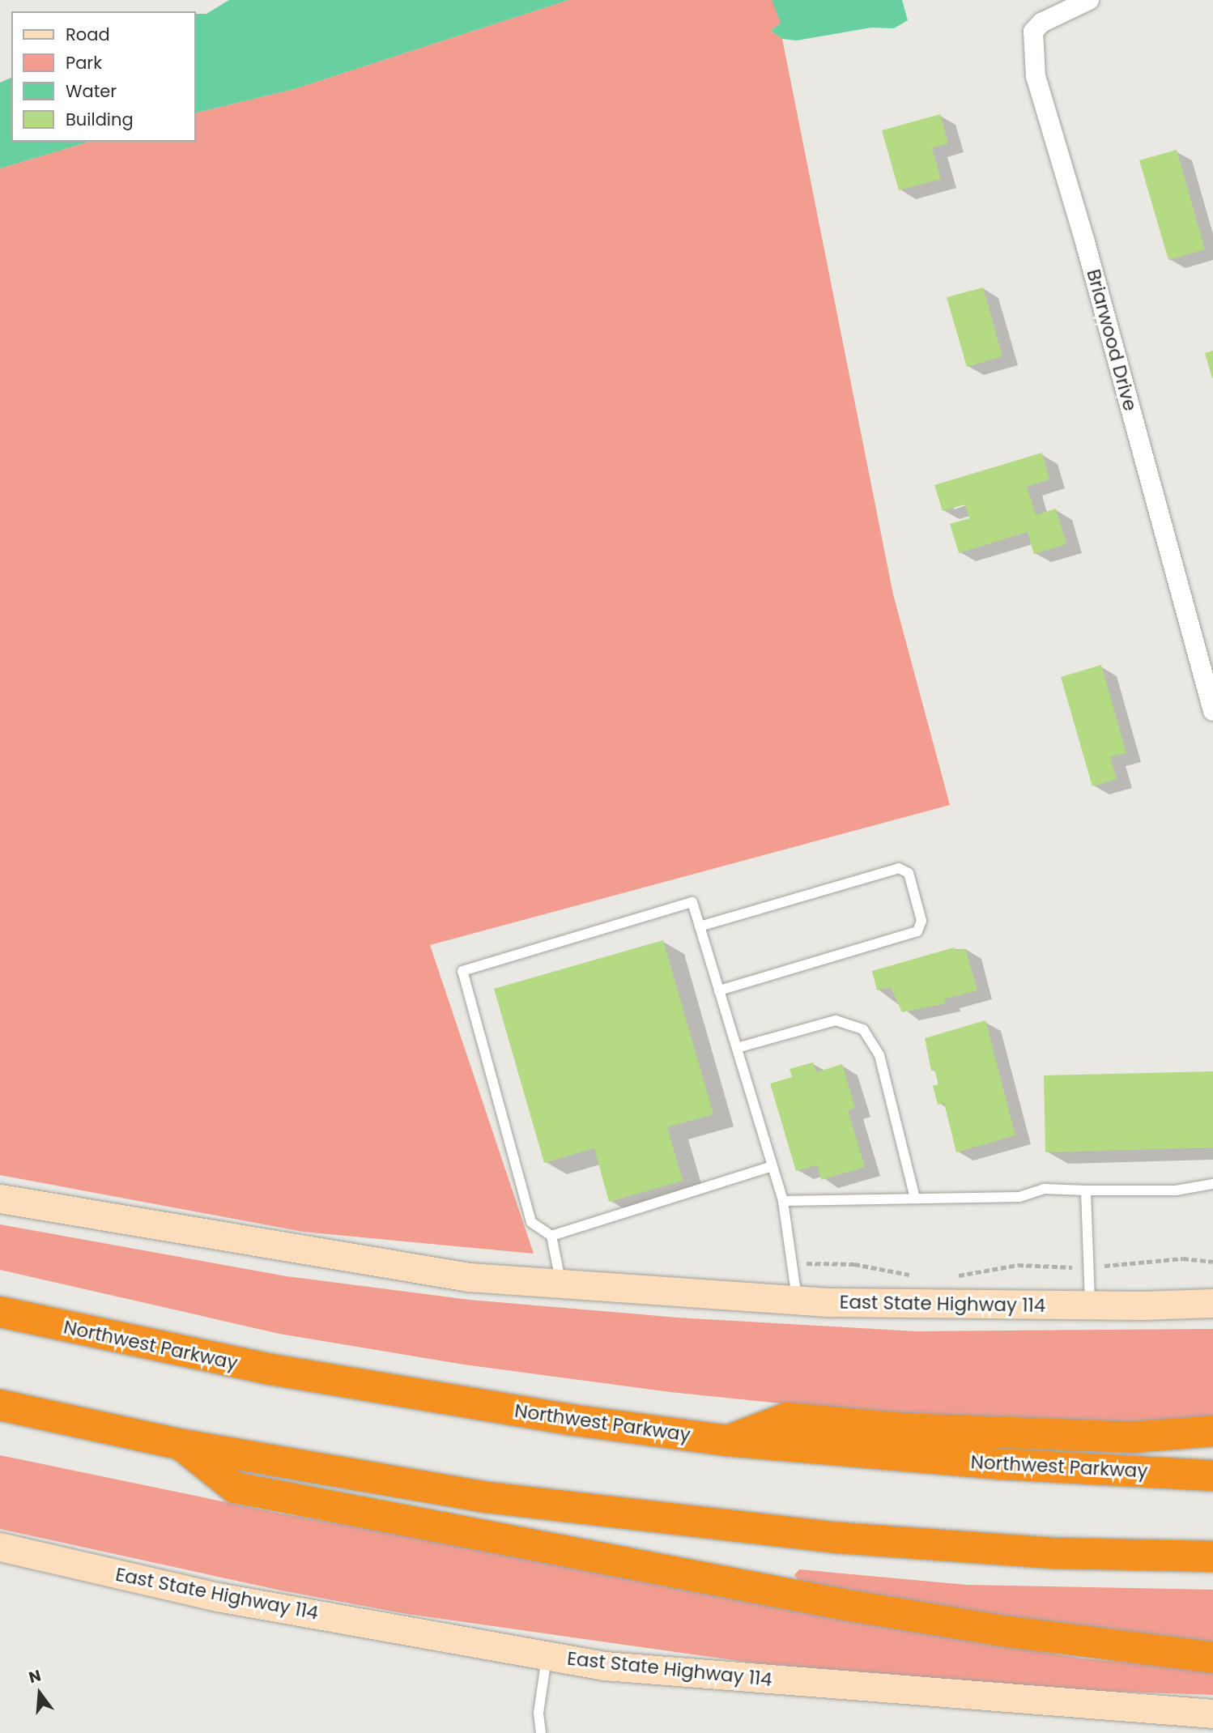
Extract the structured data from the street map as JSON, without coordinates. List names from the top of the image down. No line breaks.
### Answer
{"streets":{"highway":["Northwest Parkway"],"main road":["East State Highway 114"],"street":["Briarwood Drive"]},"legend":["Road","Park","Water","Building"],"north":"top"}
